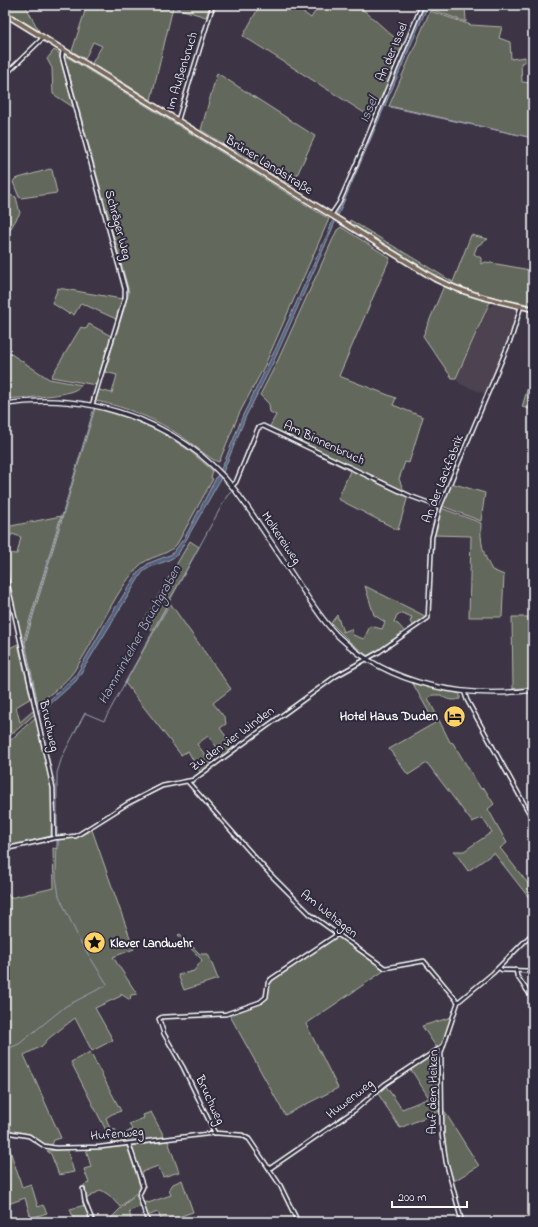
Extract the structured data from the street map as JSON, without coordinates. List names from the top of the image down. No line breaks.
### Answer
{"streets":{"main road":["Brüner Landstraße","Molkereiweg"],"street":["An der Issel","Im Außenbruch","Schräger Weg","Am Binnenbruch","An der Lackfabrik","Bruchweg","Zu den vier Winden","Am Wehagen","Auf dem Heiken","Huwenweg","Hufenweg"]},"crossings":[["An der Issel","Brüner Landstraße"],["Im Außenbruch","Brüner Landstraße"],["Brüner Landstraße","Schräger Weg"],["Brüner Landstraße","An der Lackfabrik"],["Schräger Weg","Molkereiweg"],["Am Binnenbruch","An der Lackfabrik"],["Am Binnenbruch","Molkereiweg"],["An der Lackfabrik","Molkereiweg"],["An der Lackfabrik","Zu den vier Winden"],["Molkereiweg","Zu den vier Winden"],["Bruchweg","Zu den vier Winden"],["Bruchweg","Am Wehagen"],["Bruchweg","Huwenweg"],["Bruchweg","Hufenweg"],["Zu den vier Winden","Am Wehagen"],["Am Wehagen","Auf dem Heiken"],["Auf dem Heiken","Huwenweg"]],"water":["Issel","Hamminkelner Bruchgraben"],"places":{"hotel":["Hotel Haus Duden"],"place":["Klever Landwehr"]},"scale_bar":"200 m"}
